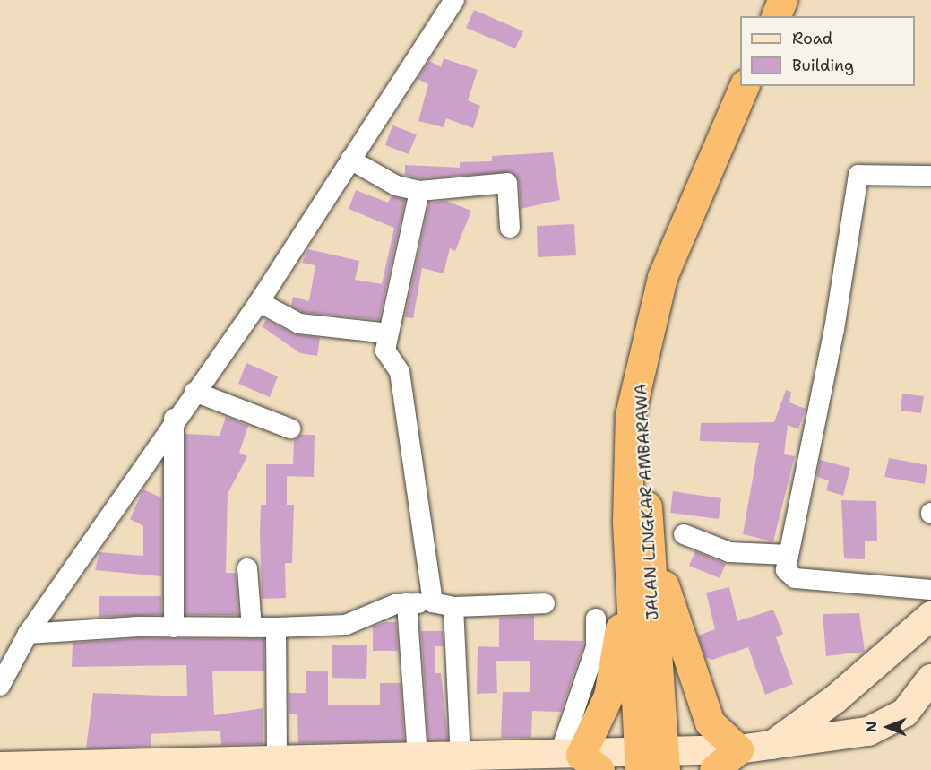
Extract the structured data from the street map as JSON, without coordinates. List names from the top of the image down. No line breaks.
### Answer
{"streets":{"highway":["JALAN LINGKAR AMBARAWA"]},"legend":["Road","Building"],"north":"left"}
